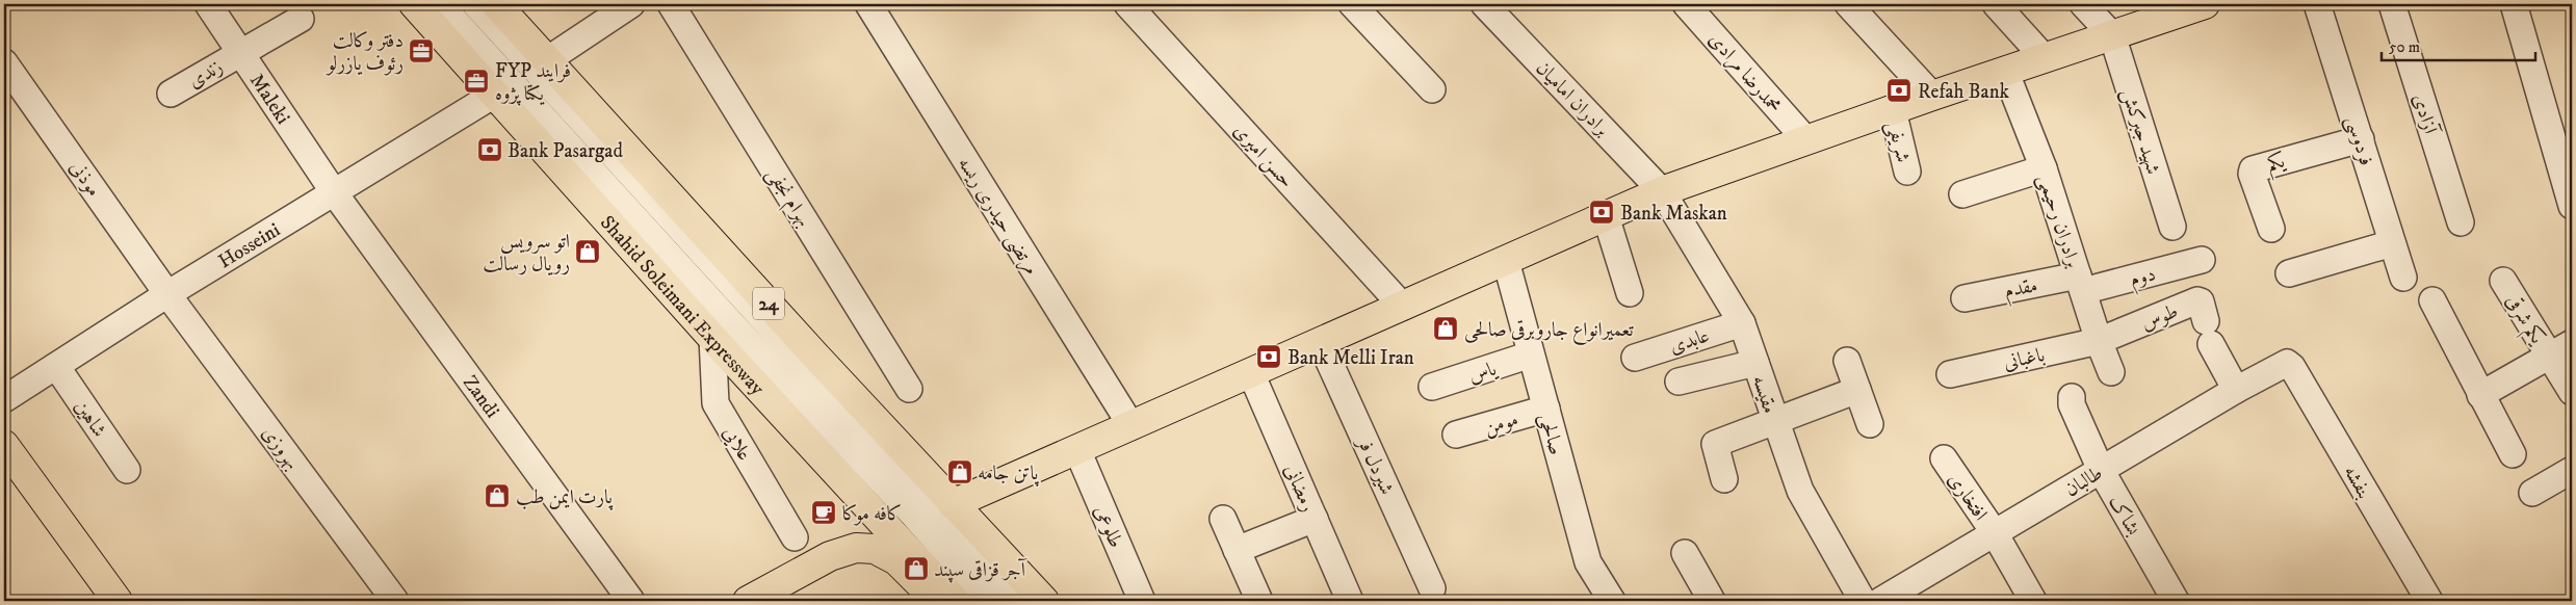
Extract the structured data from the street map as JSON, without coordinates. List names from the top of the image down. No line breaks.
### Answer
{"streets":{"main road":["Shahid Soleimani Expressway","24"],"street":["محمدرضا مرادی","زندی","Maleki","برادران امامیان","آزادی","شهید جبرکش","فردوسی","شریفی","حسن امیری","یکم","موذنی","بهرام نجفی","مرتضی حیدری ریسه","برادران رحیمی","Hosseini","دوم","مقدم","طوس","یکم شرقی","عابدی","باغبانی","یاس","مقیسه","Zandi","شاهین","مومن","صالحی","علایی","بهروزی","شیردل فر","طالبان","بنفشه","رمضانی","افتخاری","بشاک","طلوعی"]},"crossings":[["زندی","Maleki"],["Maleki","Hosseini"],["Maleki","Zandi"],["برادران امامیان","مقیسه"],["فردوسی","یکم"],["موذنی","Hosseini"],["موذنی","بهروزی"],["برادران رحیمی","دوم"],["برادران رحیمی","مقدم"],["برادران رحیمی","طوس"],["برادران رحیمی","باغبانی"],["Hosseini","Shahid Soleimani Expressway"],["Hosseini","Zandi"],["Hosseini","شاهین"],["Hosseini","بهروزی"],["دوم","مقدم"],["Shahid Soleimani Expressway","علایی"],["طوس","باغبانی"],["طوس","طالبان"],["عابدی","مقیسه"],["یاس","صالحی"],["مومن","صالحی"],["طالبان","بنفشه"],["طالبان","افتخاری"],["طالبان","بشاک"]],"places":{"office":["دفتر وکالت رئوف یازرلو","FYP فرایند یکتا پژوه"],"bank":["Refah Bank","Bank Pasargad","Bank Maskan","Bank Melli Iran"],"shop":["اتو سرویس رویال رسالت","تعمیرانواع جاروبرقی صالحی","پاتن جامه","پارت ایمن طب","آجر قزاقی سپند"],"cafe":["کافه موکا"]},"scale_bar":"50 m"}
